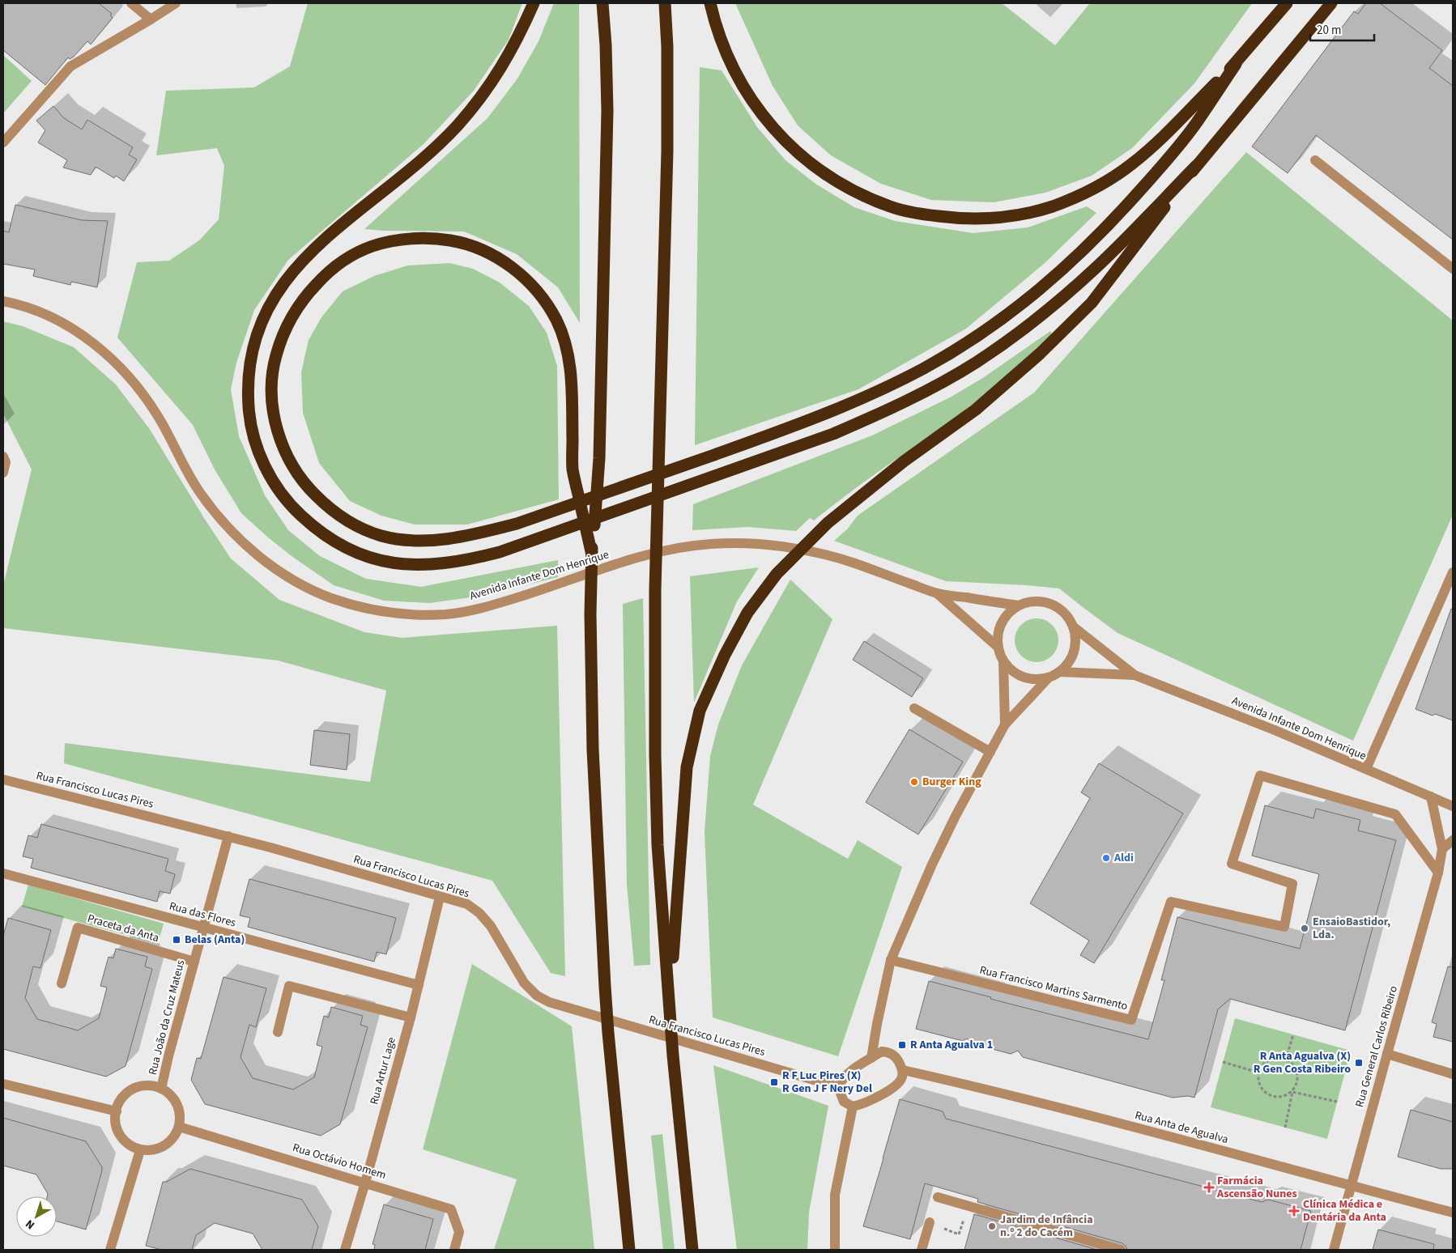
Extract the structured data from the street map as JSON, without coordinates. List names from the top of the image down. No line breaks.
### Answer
{"streets":{"street":["Avenida Infante Dom Henrique","Rua Francisco Lucas Pires","Rua das Flores","Praceta da Anta","Rua Francisco Martins Sarmento","Rua João da Cruz Mateus","Rua General Carlos Ribeiro","Rua Artur Lage","Rua Anta de Agualva","Rua Octávio Homem"]},"crossings":[["Avenida Infante Dom Henrique","Rua General Carlos Ribeiro"],["Rua Francisco Lucas Pires","Rua João da Cruz Mateus"],["Rua Francisco Lucas Pires","Rua Artur Lage"],["Rua das Flores","Rua João da Cruz Mateus"],["Rua das Flores","Rua Artur Lage"],["Praceta da Anta","Rua João da Cruz Mateus"],["Rua Francisco Martins Sarmento","Rua General Carlos Ribeiro"],["Rua João da Cruz Mateus","Rua Octávio Homem"],["Rua General Carlos Ribeiro","Rua Anta de Agualva"],["Rua Artur Lage","Rua Octávio Homem"]],"places":{"other":["Burger King","Aldi","EnsaioBastidor, Lda.","Jardim de Infância n.º 2 do Cacém"],"transit":["Belas (Anta)","R Anta Agualva 1","R Anta Agualva (X) R Gen Costa Ribeiro","R F Luc Pires (X) R Gen J F Nery Del"],"health":["Farmácia Ascensão Nunes","Clínica Médica e Dentária da Anta"]},"scale_bar":"20 m","north":"bottom left"}
